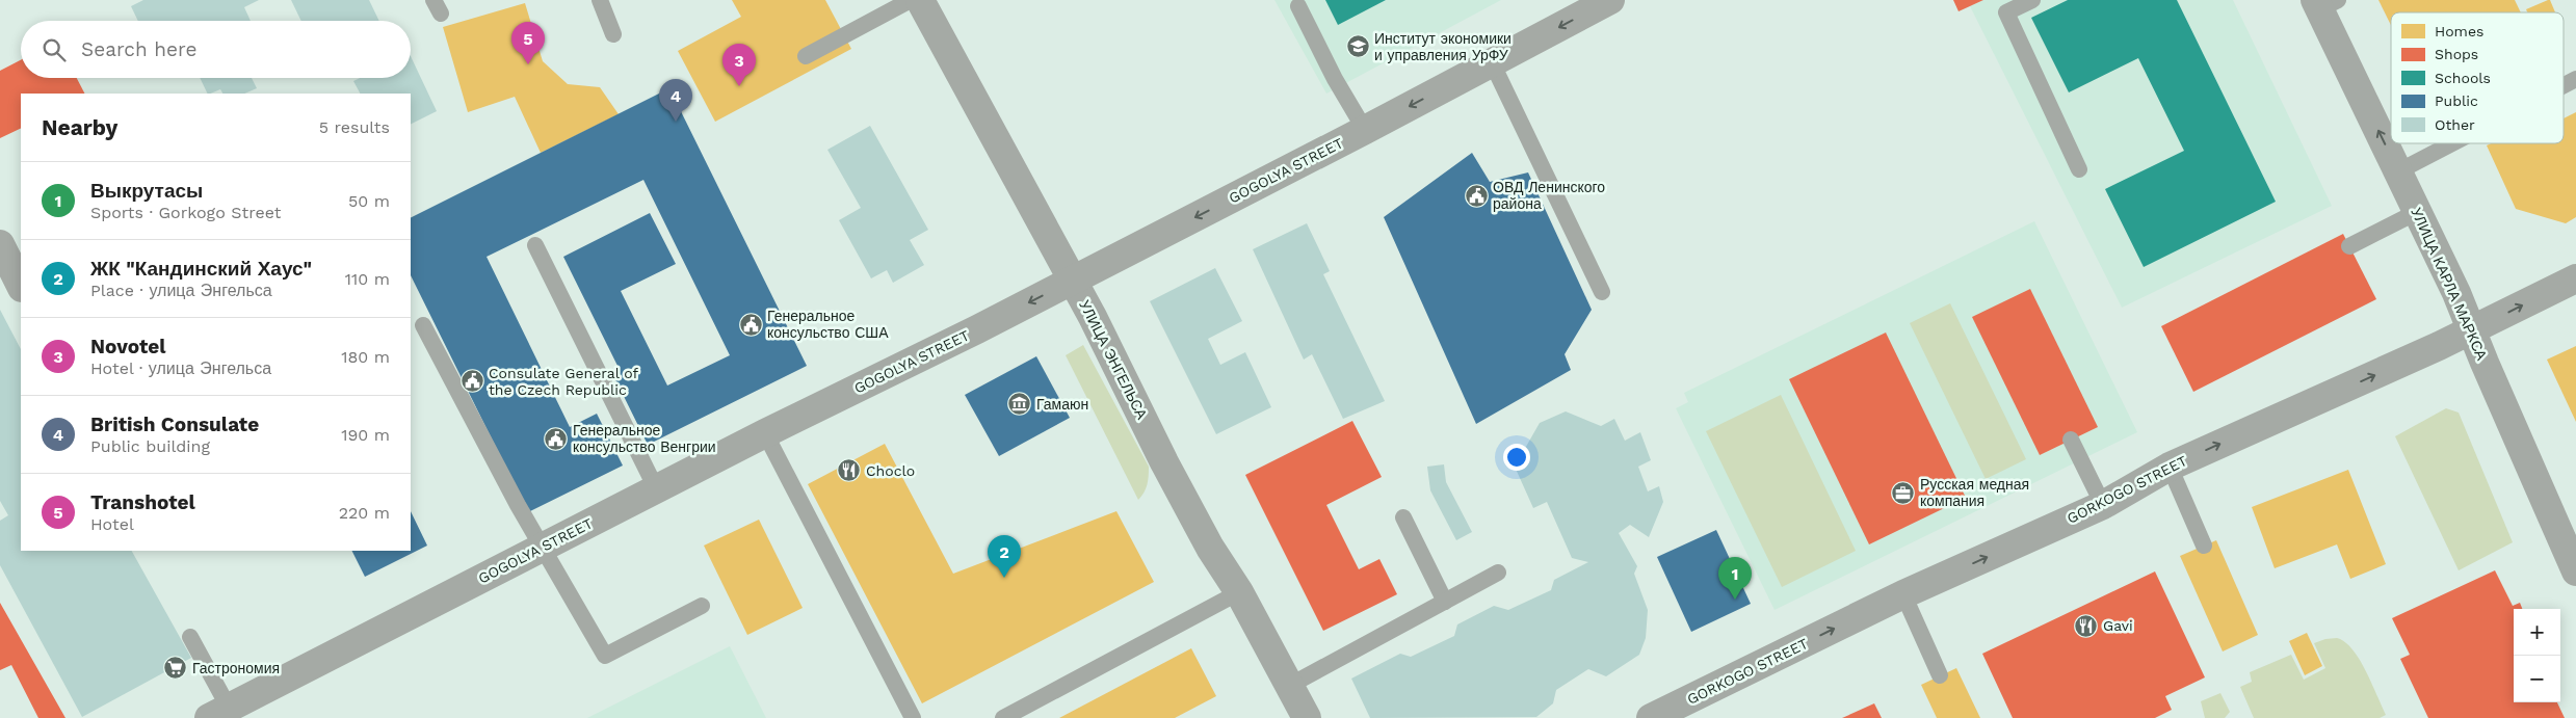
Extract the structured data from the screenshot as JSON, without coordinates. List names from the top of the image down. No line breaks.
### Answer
{"streets":{"street":["GOGOLYA STREET","УЛИЦА КАРЛА МАРКСА","УЛИЦА ЭНГЕЛЬСА","GORKOGO STREET"]},"crossings":[["GOGOLYA STREET","УЛИЦА ЭНГЕЛЬСА"],["УЛИЦА КАРЛА МАРКСА","GORKOGO STREET"]],"one_way":["GOGOLYA STREET","GORKOGO STREET"],"places":{"school or university":["Институт экономики и управления УрФУ"],"public building":["ОВД Ленинского района","Генеральное консульство США","Consulate General of the Czech Republic","Генеральное консульство Венгрии"],"museum":["Гамаюн"],"restaurant":["Choclo","Gavi"],"office":["Русская медная компания"],"supermarket":["Гастрономия"]},"legend":["Homes","Shops","Schools","Public","Other"],"page":{"search":"Search here","pins":["5","3","4","2","1"],"heading":["Nearby","5 results"],"list":[{"mark":"1","name":"Выкрутасы","note":"Sports · Gorkogo Street","value":"50 m"},{"mark":"2","name":"ЖК \"Кандинский Хаус\"","note":"Place · улица Энгельса","value":"110 m"},{"mark":"3","name":"Novotel","note":"Hotel · улица Энгельса","value":"180 m"},{"mark":"4","name":"British Consulate","note":"Public building","value":"190 m"},{"mark":"5","name":"Transhotel","note":"Hotel","value":"220 m"}],"map_buttons":["+","−"]}}
